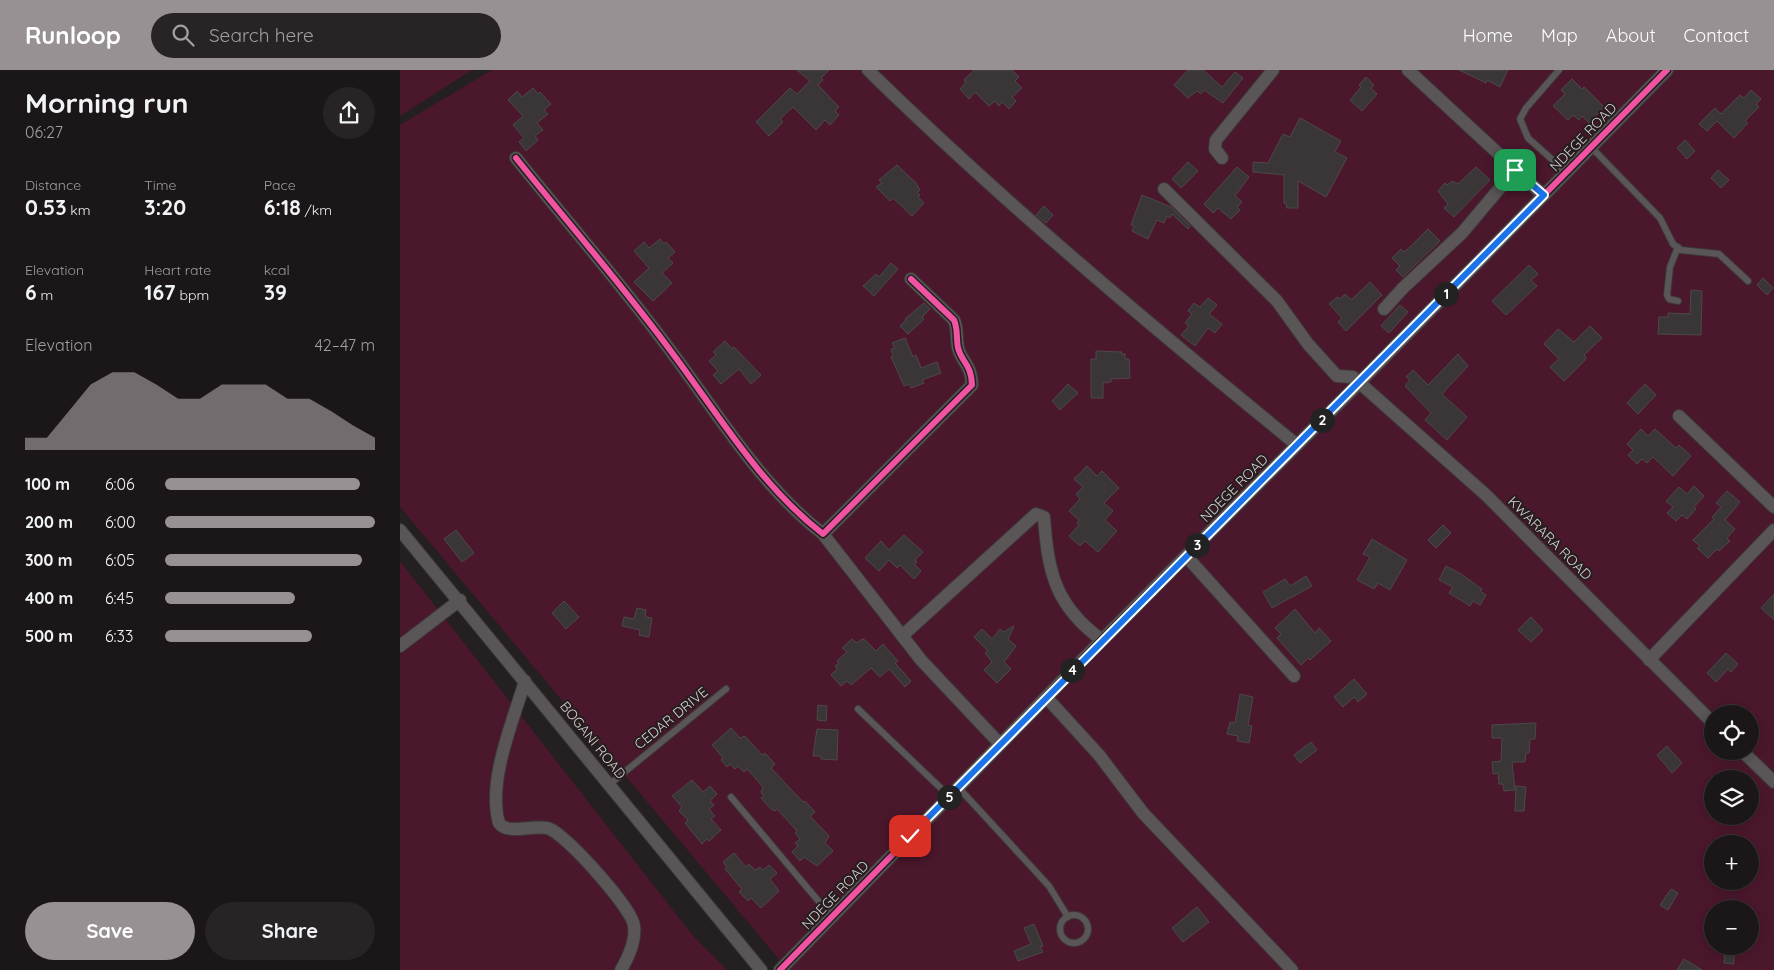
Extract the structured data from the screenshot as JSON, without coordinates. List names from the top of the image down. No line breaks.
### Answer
{"streets":{"street":["NDEGE ROAD","KWARARA ROAD","BOGANI ROAD"],"lane":["CEDAR DRIVE"]},"crossings":[["NDEGE ROAD","KWARARA ROAD"],["CEDAR DRIVE","BOGANI ROAD"]],"page":{"header":"Runloop","search":"Search here","nav":["Home","Map","About","Contact"],"heading":["Morning run","06:27"],"stats":[["Distance","0.53 km"],["Time","3:20"],["Pace","6:18 /km"],["Elevation","6 m"],["Heart rate","167 bpm"],["kcal","39"]],"pins":["1","2","3","4","5"],"chart":["Elevation","42–47 m"],"list":[{"name":"100 m","note":"6:06"},{"name":"200 m","note":"6:00"},{"name":"300 m","note":"6:05"},{"name":"400 m","note":"6:45"},{"name":"500 m","note":"6:33"}],"map_buttons":["+","−"],"buttons":["Save","Share"]}}
